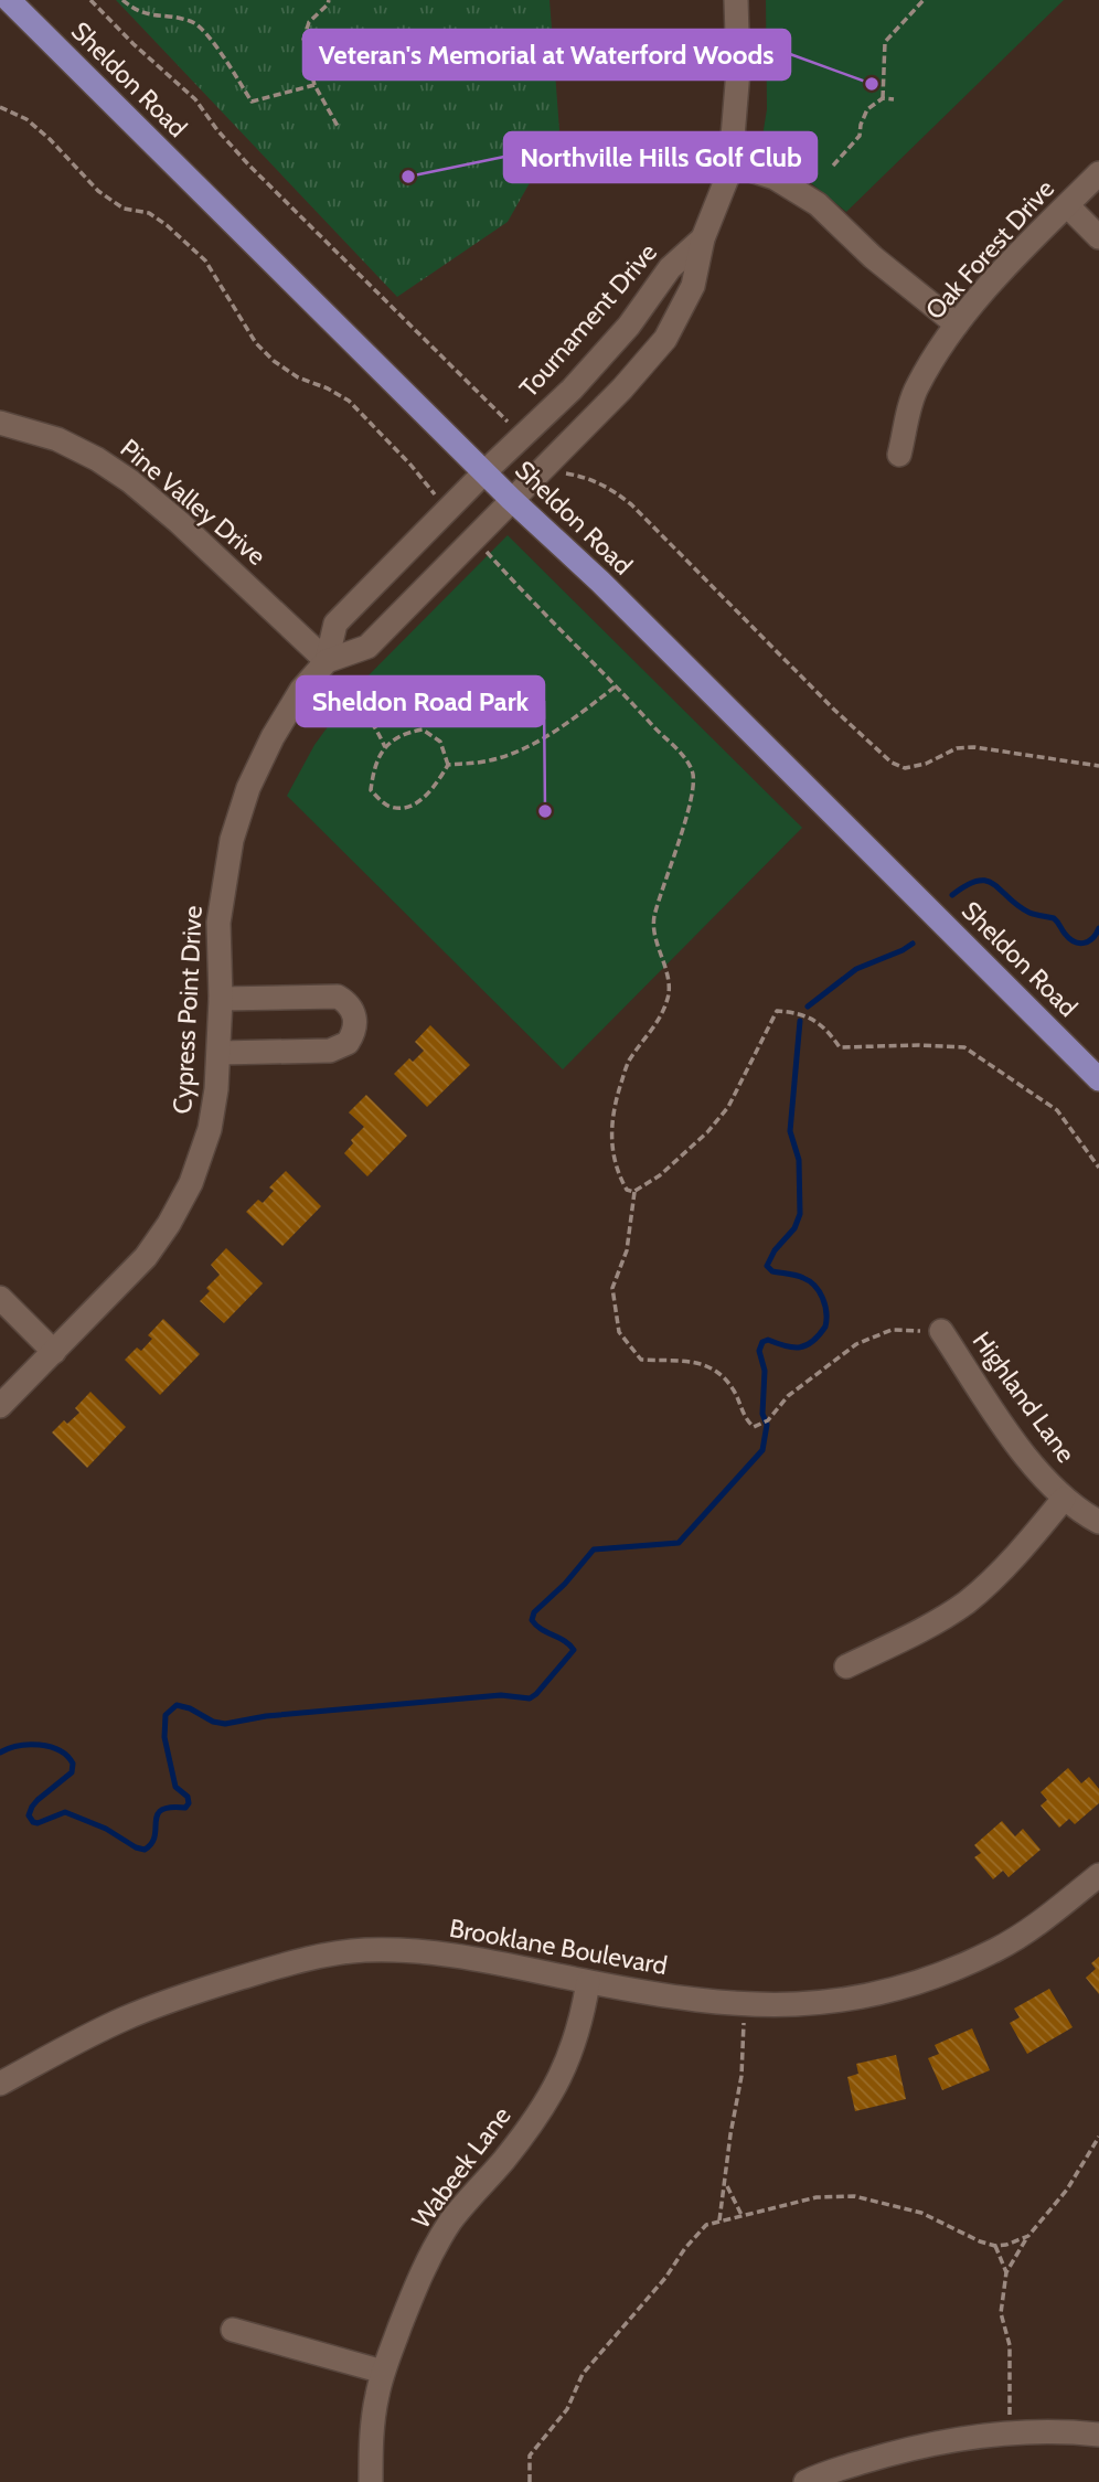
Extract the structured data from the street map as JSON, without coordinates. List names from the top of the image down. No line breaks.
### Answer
{"streets":{"main road":["Sheldon Road"],"street":["Oak Forest Drive","Tournament Drive","Pine Valley Drive","Cypress Point Drive","Highland Lane","Brooklane Boulevard","Wabeek Lane"]},"crossings":[["Sheldon Road","Tournament Drive"],["Sheldon Road","Cypress Point Drive"],["Tournament Drive","Cypress Point Drive"],["Pine Valley Drive","Cypress Point Drive"],["Brooklane Boulevard","Wabeek Lane"]],"places":["Veteran's Memorial at Waterford Woods","Northville Hills Golf Club","Sheldon Road Park"]}
